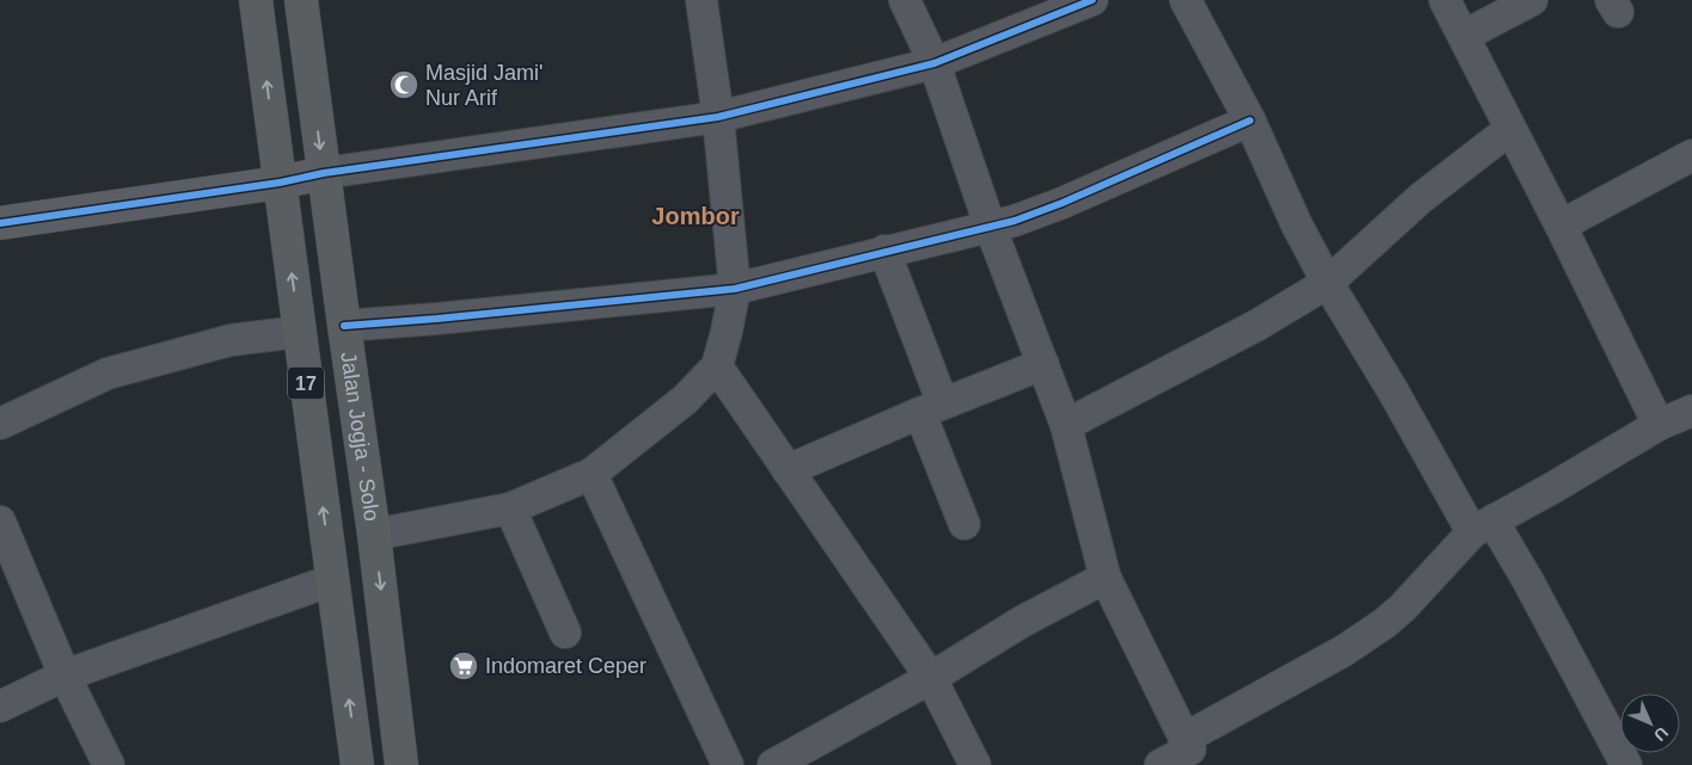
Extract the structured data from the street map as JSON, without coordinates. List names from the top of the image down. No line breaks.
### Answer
{"streets":{"highway":["17","Jalan Jogja - Solo"]},"districts":["Jombor"],"places":{"mosque":["Masjid Jami' Nur Arif"],"supermarket":["Indomaret Ceper"]},"north":"bottom right"}
